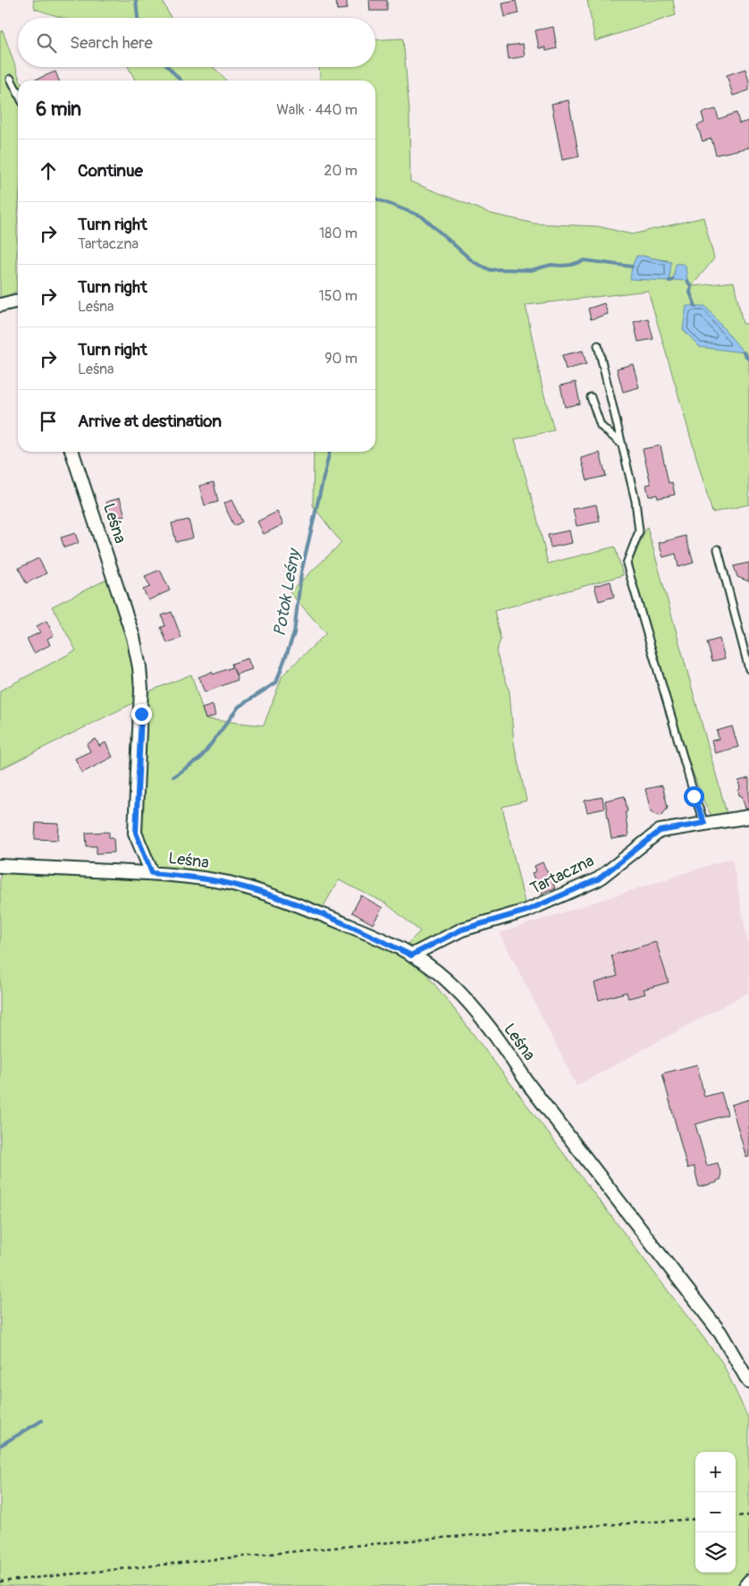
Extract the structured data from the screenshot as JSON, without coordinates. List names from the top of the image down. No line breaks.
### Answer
{"streets":{"street":["Leśna","Tartaczna"]},"crossings":[["Leśna","Tartaczna"]],"water":["Potok Leśny"],"page":{"search":"Search here","heading":["6 min","Walk · 440 m"],"list":[["Continue","20 m"],["Turn right","Tartaczna","180 m"],["Turn right","Leśna","150 m"],["Turn right","Leśna","90 m"],"Arrive at destination"],"map_buttons":["+","−"]}}
